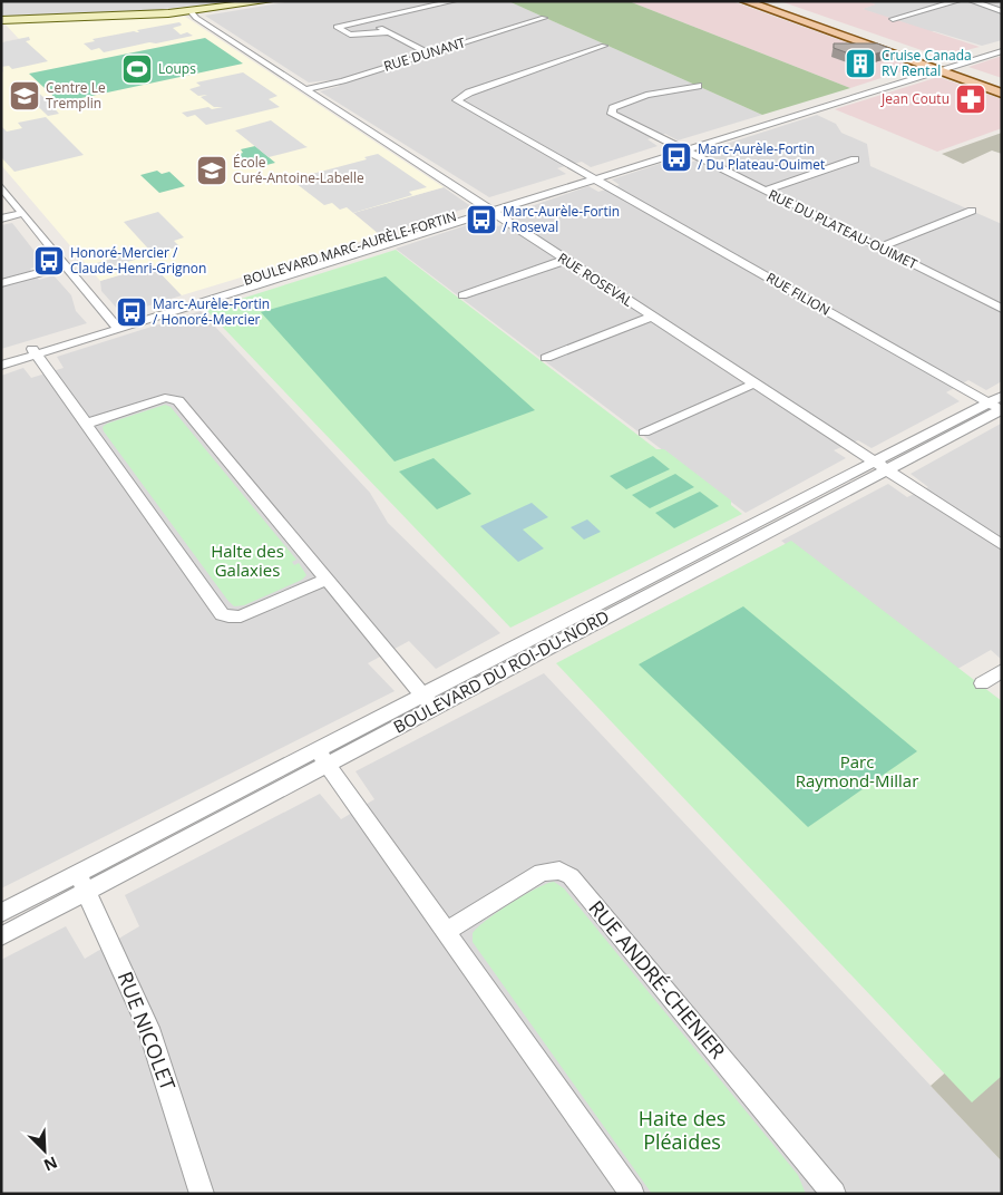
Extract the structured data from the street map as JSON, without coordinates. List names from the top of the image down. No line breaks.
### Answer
{"streets":{"street":["RUE DUNANT","RUE DU PLATEAU-OUIMET","BOULEVARD MARC-AURÈLE-FORTIN","RUE ROSEVAL","RUE FILION","BOULEVARD DU ROI-DU-NORD","RUE ANDRÉ-CHENIER","RUE NICOLET"]},"crossings":[["RUE DUNANT","RUE ROSEVAL"],["RUE DU PLATEAU-OUIMET","BOULEVARD MARC-AURÈLE-FORTIN"],["BOULEVARD MARC-AURÈLE-FORTIN","RUE ROSEVAL"],["BOULEVARD MARC-AURÈLE-FORTIN","RUE FILION"],["RUE ROSEVAL","BOULEVARD DU ROI-DU-NORD"],["RUE FILION","BOULEVARD DU ROI-DU-NORD"],["BOULEVARD DU ROI-DU-NORD","RUE NICOLET"]],"parks":["Halte des Galaxies","Parc Raymond-Millar","Haite des Pléaides"],"places":{"building":["Cruise Canada RV Rental"],"sports":["Loups"],"school or university":["Centre Le Tremplin","École Curé-Antoine-Labelle"],"pharmacy":["Jean Coutu"],"bus stop":["Marc-Aurèle-Fortin / Du Plateau-Ouimet","Marc-Aurèle-Fortin / Roseval","Honoré-Mercier / Claude-Henri-Grignon","Marc-Aurèle-Fortin / Honoré-Mercier"]},"north":"bottom right"}
